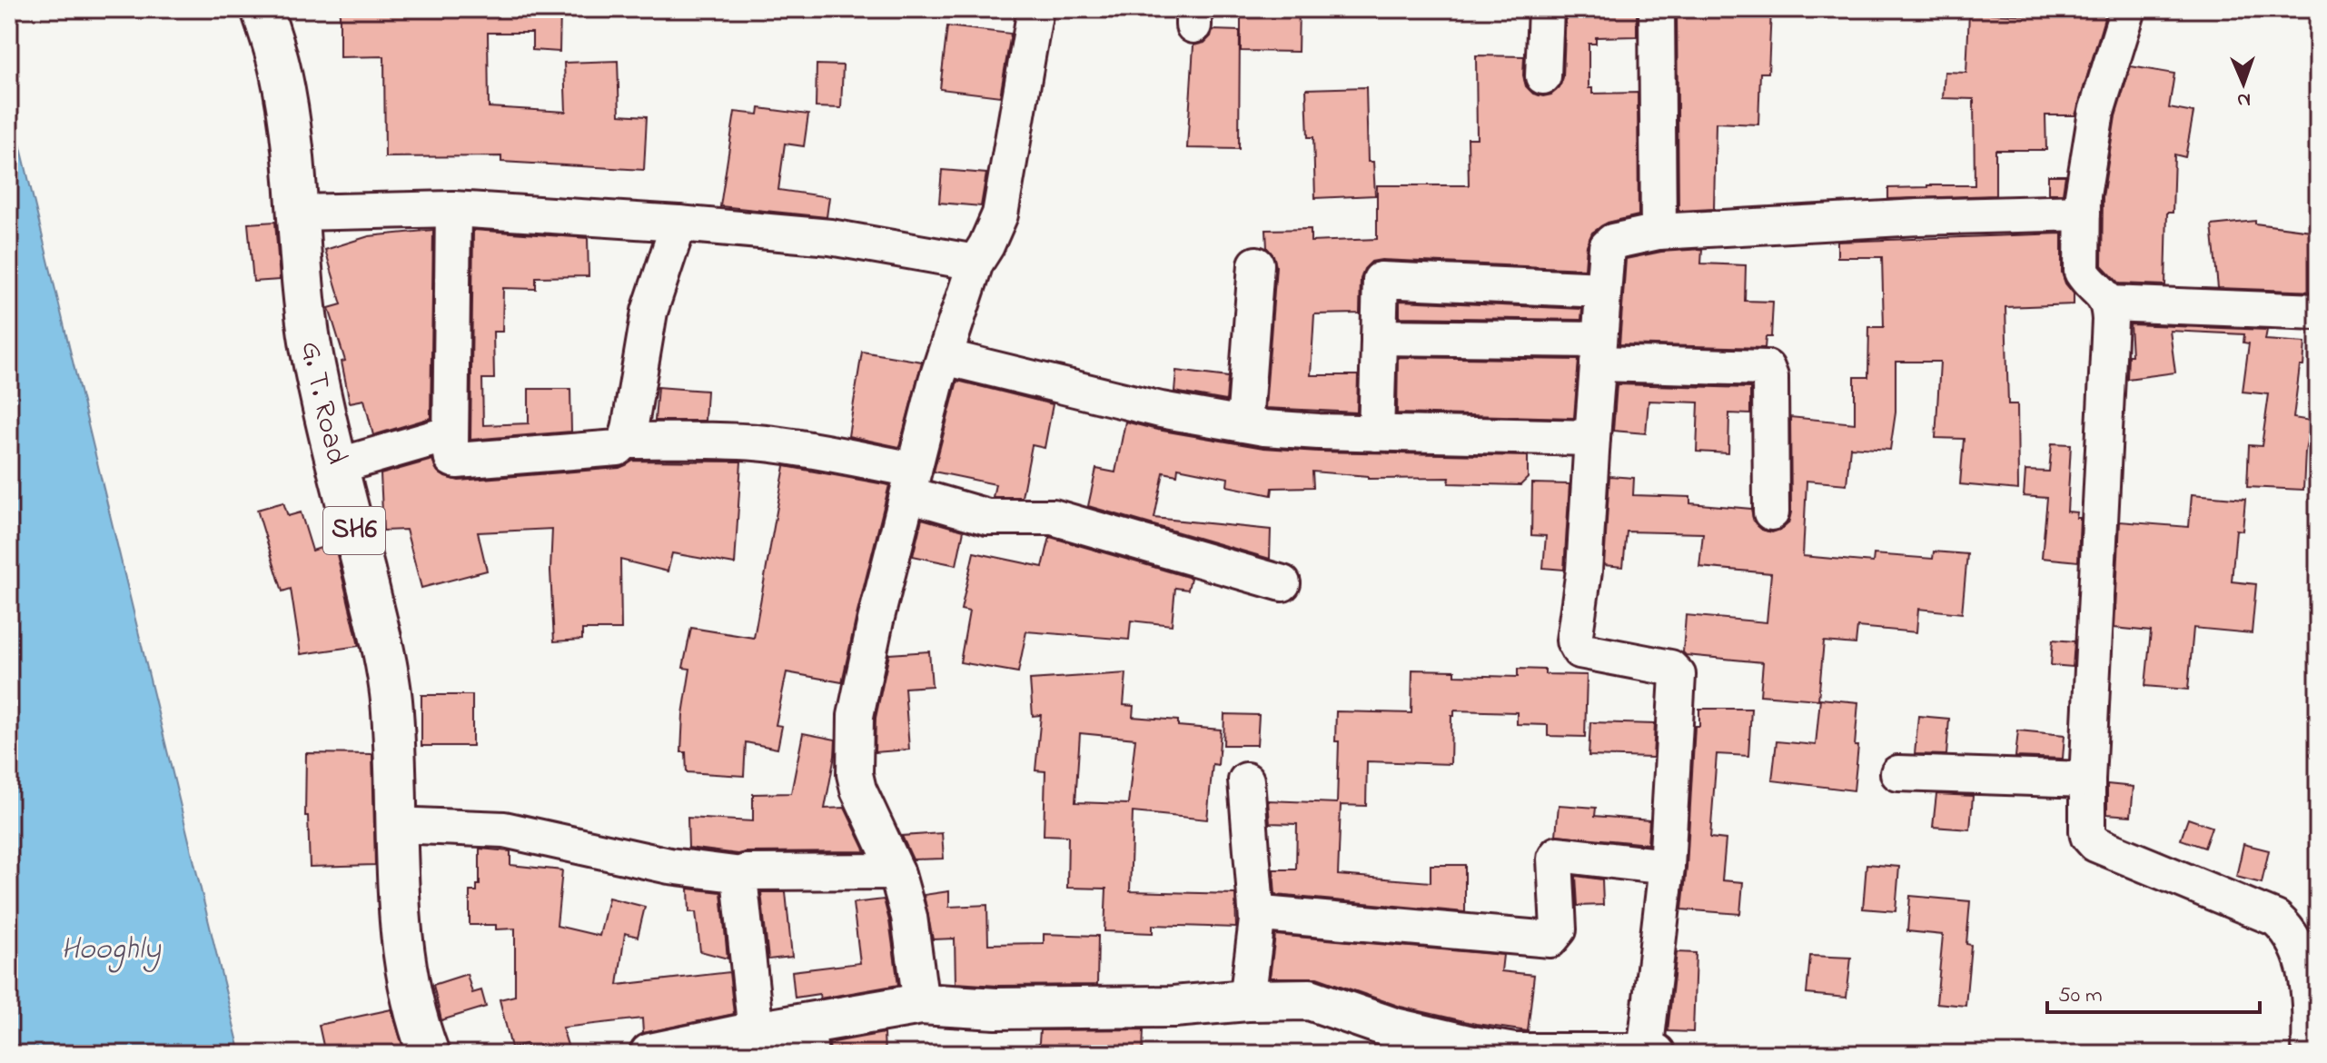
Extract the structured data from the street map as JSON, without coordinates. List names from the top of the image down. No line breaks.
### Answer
{"streets":{"main road":["G. T. Road","SH6"]},"water":["Hooghly"],"scale_bar":"50 m","north":"bottom"}
